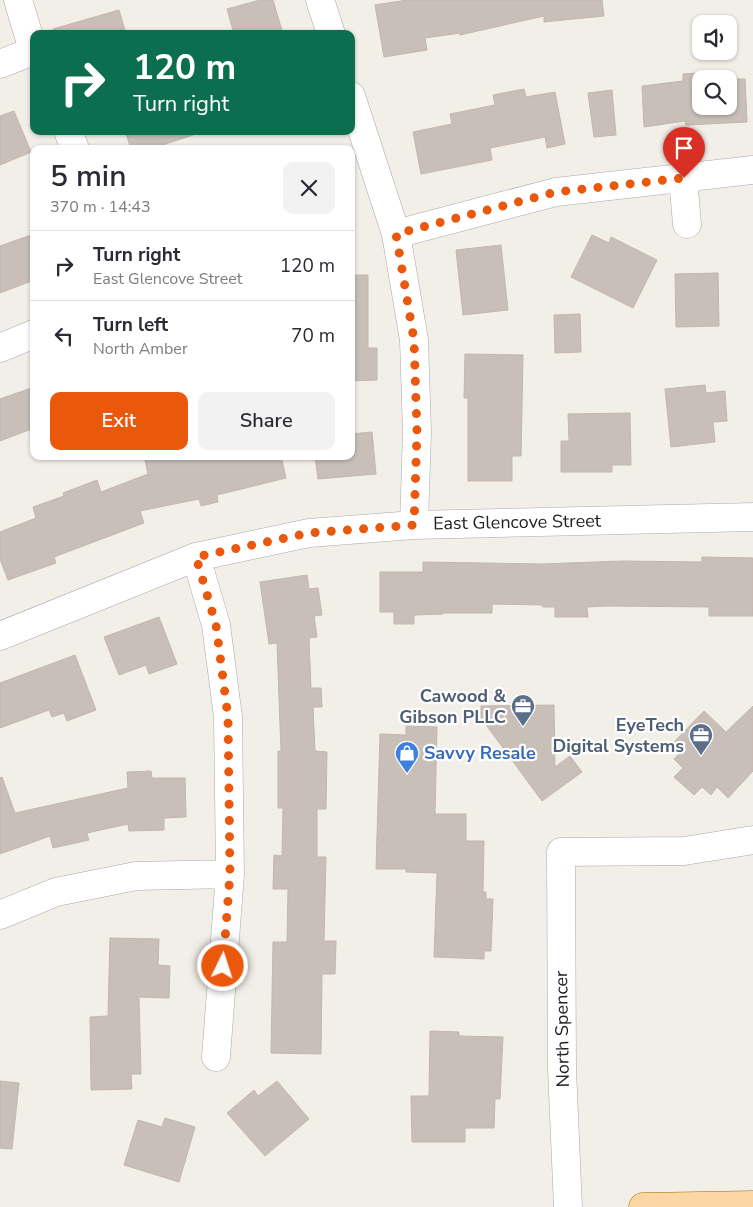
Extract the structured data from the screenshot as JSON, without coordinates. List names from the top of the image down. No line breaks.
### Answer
{"streets":{"street":["East Glencove Street","North Spencer"]},"places":{"office":["Cawood & Gibson PLLC","EyeTech Digital Systems"],"shop":["Savvy Resale"]},"page":{"turn":["120 m","Turn right"],"heading":["5 min","370 m · 14:43"],"list":[{"name":"Turn right","note":"East Glencove Street","value":"120 m"},{"name":"Turn left","note":"North Amber","value":"70 m"}],"buttons":["Exit","Share"]}}
